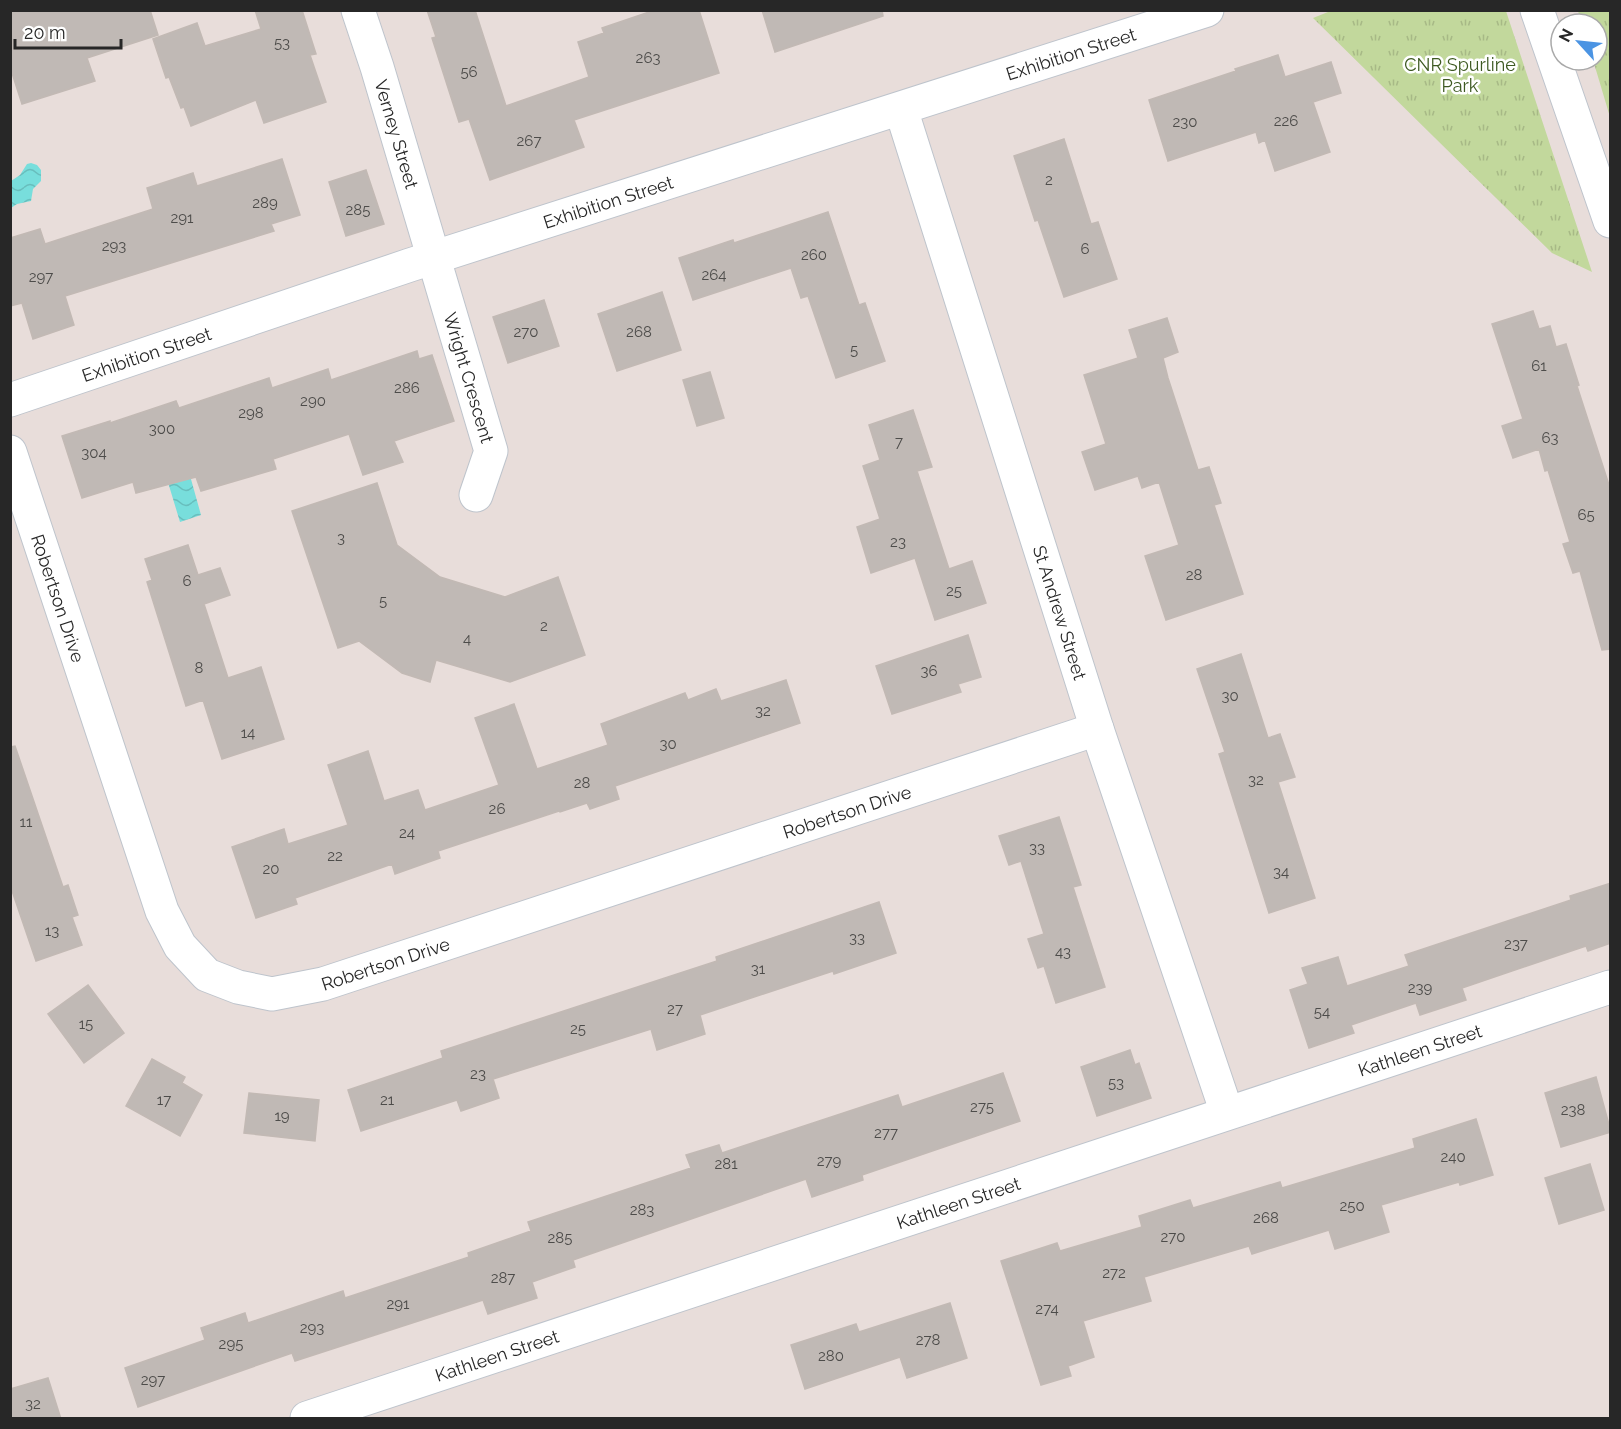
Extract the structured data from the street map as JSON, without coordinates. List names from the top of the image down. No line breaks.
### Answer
{"streets":{"street":["Exhibition Street","Verney Street","Wright Crescent","Robertson Drive","St Andrew Street","Kathleen Street"]},"crossings":[["Exhibition Street","Verney Street"],["Exhibition Street","Wright Crescent"],["Exhibition Street","St Andrew Street"],["Verney Street","Wright Crescent"],["Robertson Drive","St Andrew Street"],["St Andrew Street","Kathleen Street"]],"parks":["CNR Spurline Park"],"house_numbers":["53","263","56","226","230","267","2","289","285","291","293","6","260","264","297","270","268","5","61","286","290","298","300","63","7","304","65","3","23","28","6","25","5","2","4","8","36","30","32","14","30","32","28","26","11","24","33","22","20","34","13","33","237","43","31","239","27","54","15","25","23","53","17","21","275","238","19","277","240","279","281","250","283","268","270","285","272","287","291","274","293","278","295","280","297","32"],"scale_bar":"20 m","north":"top left"}
